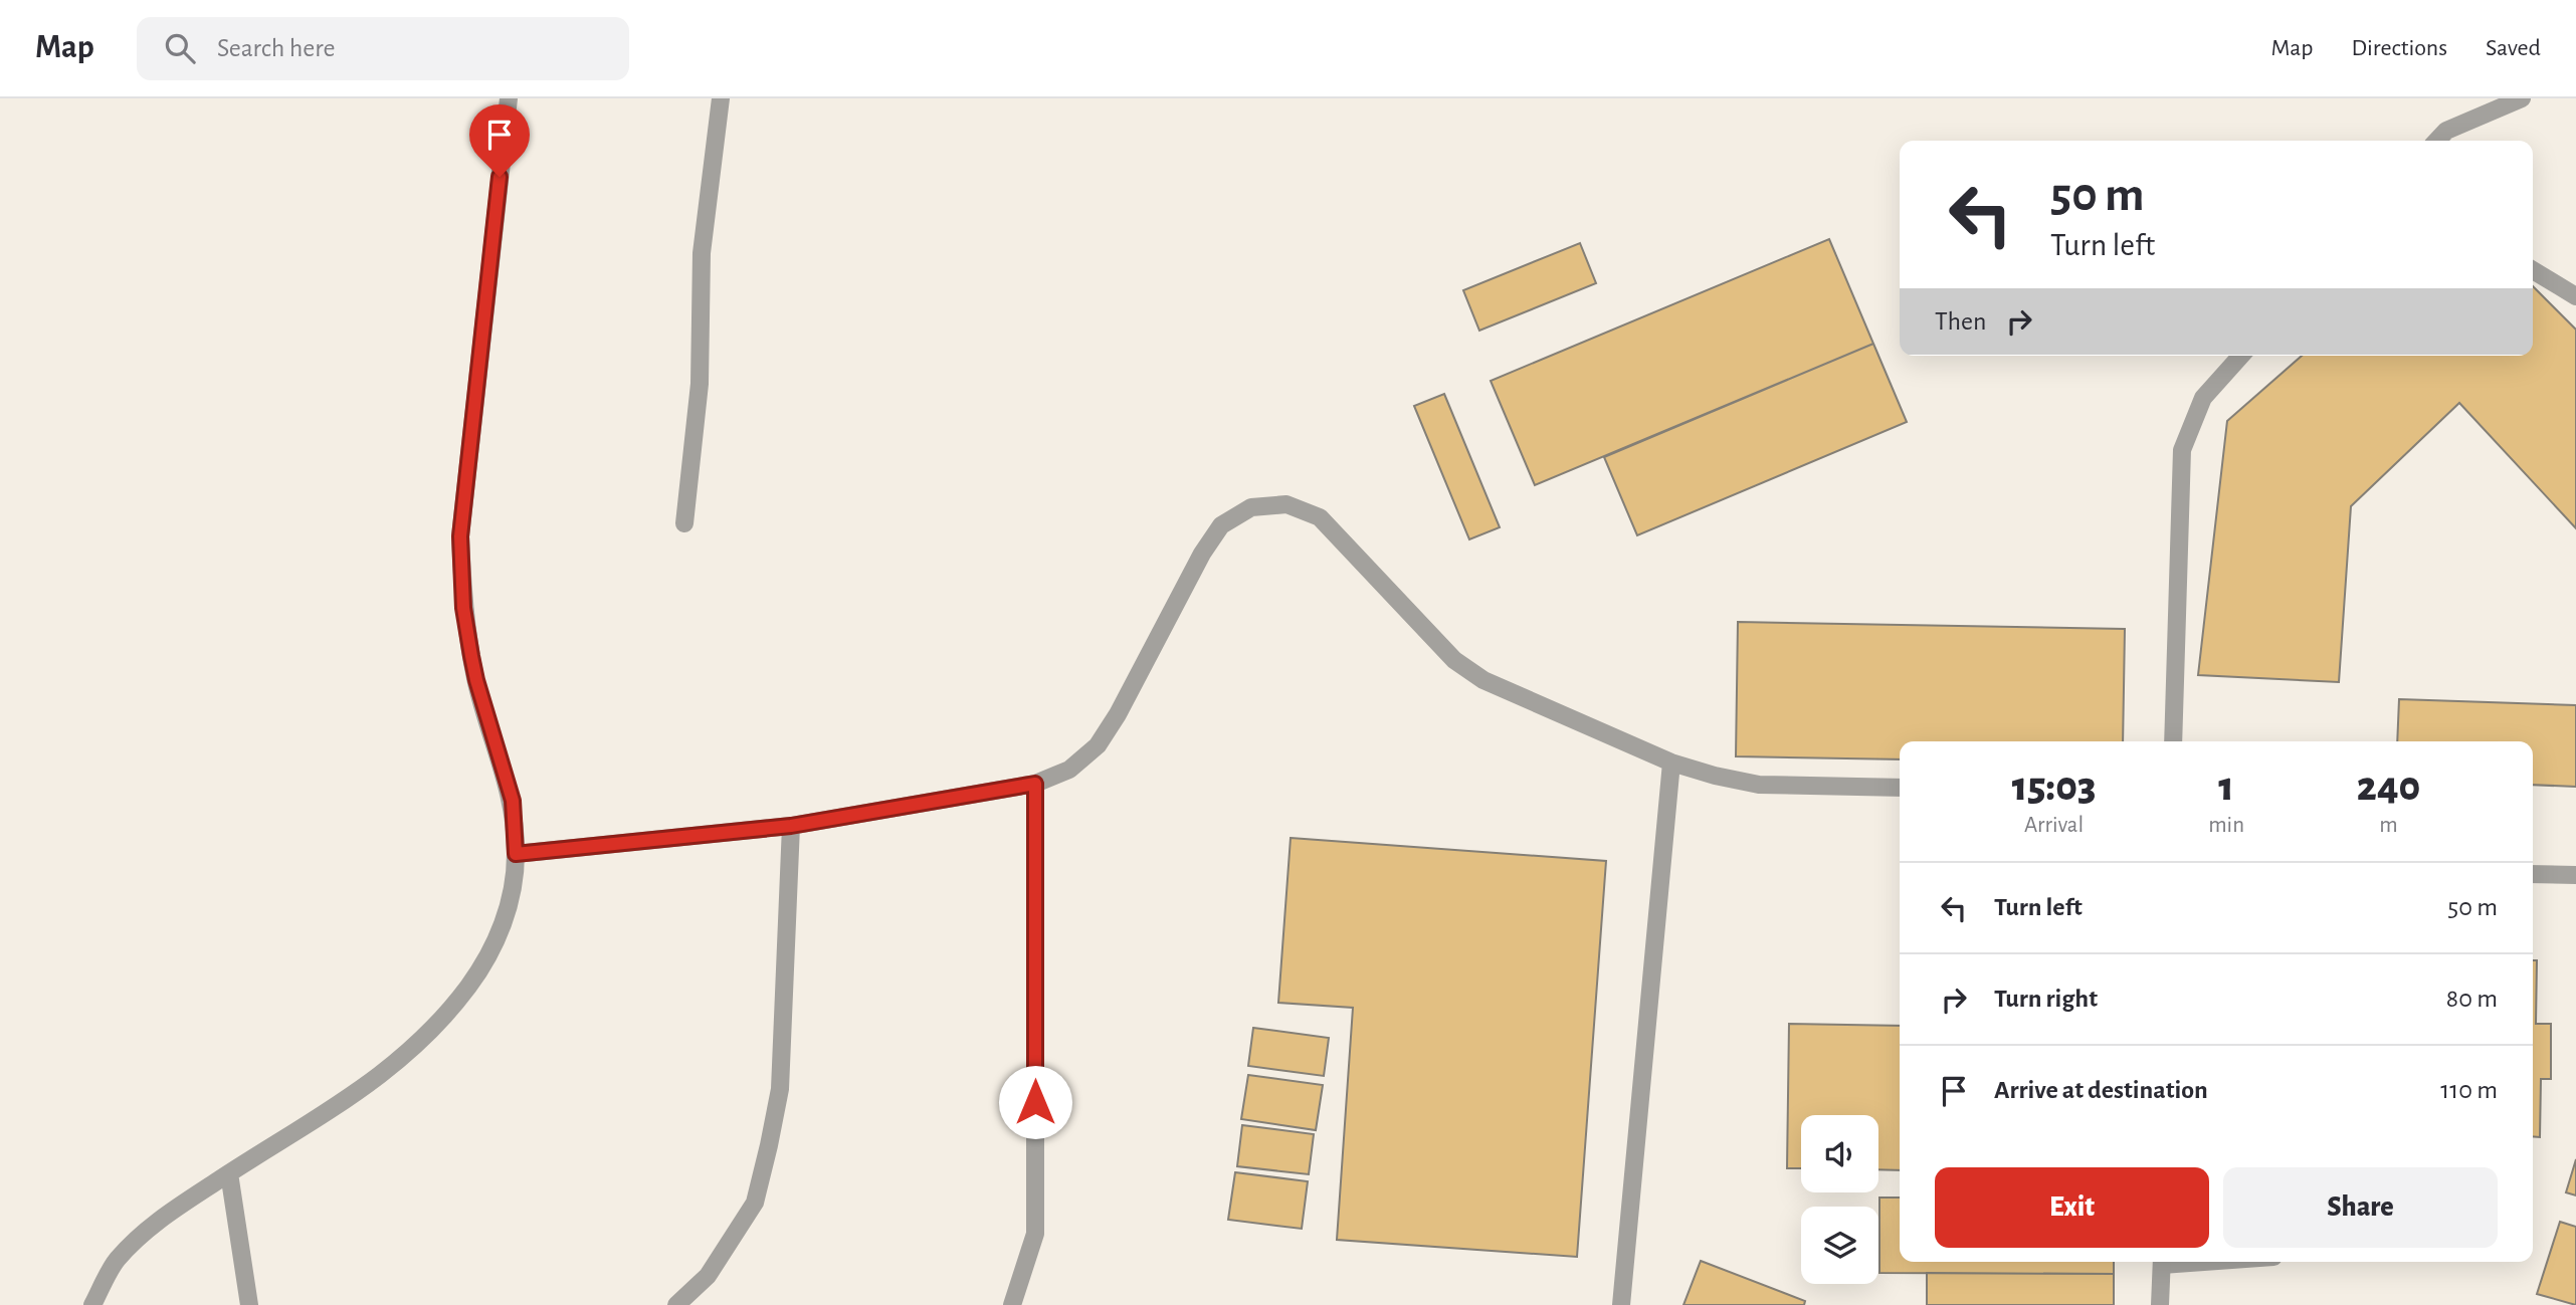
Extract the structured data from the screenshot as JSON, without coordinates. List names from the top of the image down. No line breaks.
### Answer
{"page":{"header":"Map","search":"Search here","nav":["Map","Directions","Saved"],"turn":["50 m","Turn left"],"then":"Then","eta":["15:03","Arrival","1","min","240","m"],"list":[{"name":"Turn left","value":"50 m"},{"name":"Turn right","value":"80 m"},{"name":"Arrive at destination","value":"110 m"}],"buttons":["Exit","Share"]}}
